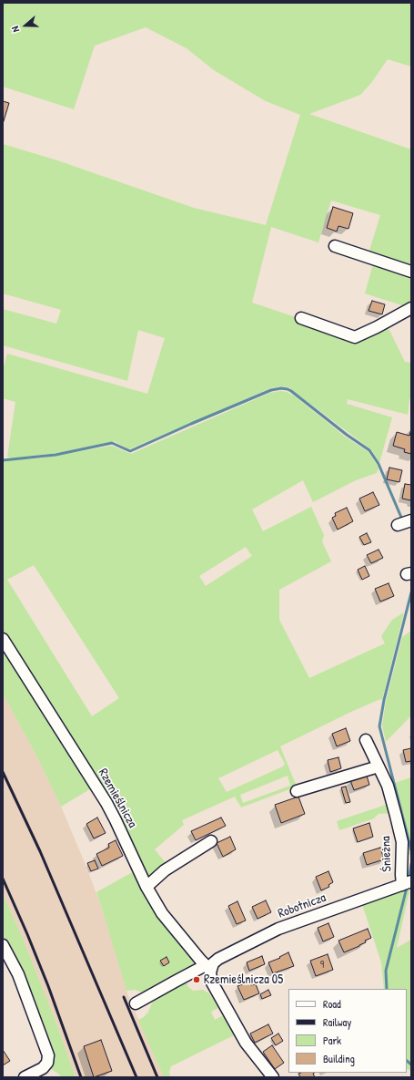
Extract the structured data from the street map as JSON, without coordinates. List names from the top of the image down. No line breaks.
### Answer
{"streets":{"street":["Rzemieślnicza","Śnieżna","Robotnicza"]},"crossings":[["Rzemieślnicza","Robotnicza"],["Śnieżna","Robotnicza"]],"places":["Rzemieślnicza 05"],"house_numbers":["9"],"legend":["Road","Railway","Park","Building"],"north":"left"}
